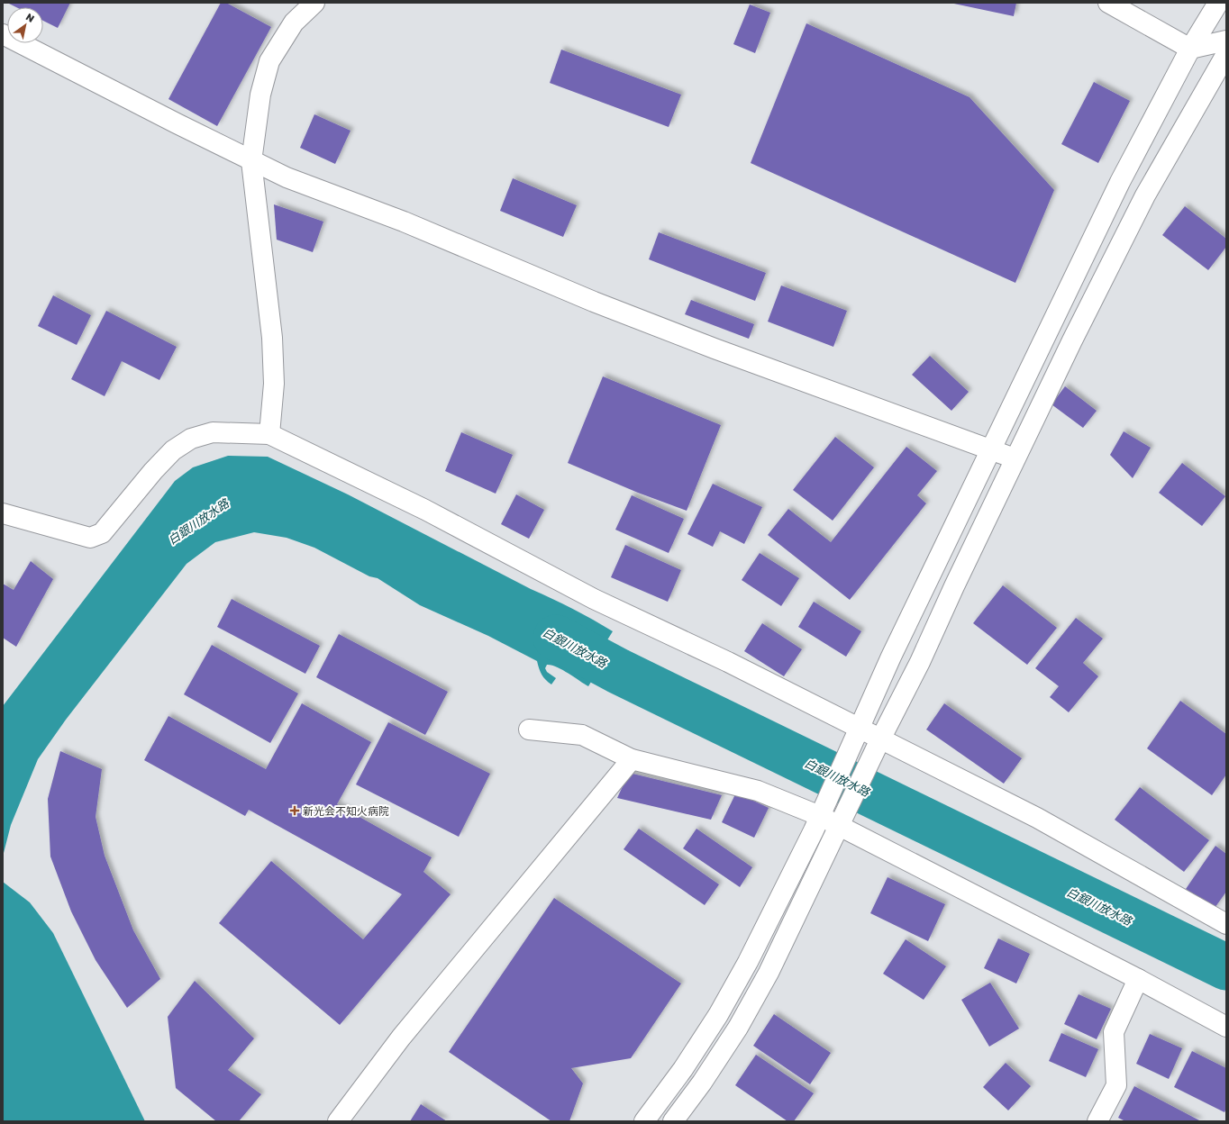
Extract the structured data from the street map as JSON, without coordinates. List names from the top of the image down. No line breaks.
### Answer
{"water":["白銀川放水路"],"places":{"health":["新光会不知火病院"]},"north":"top right"}
